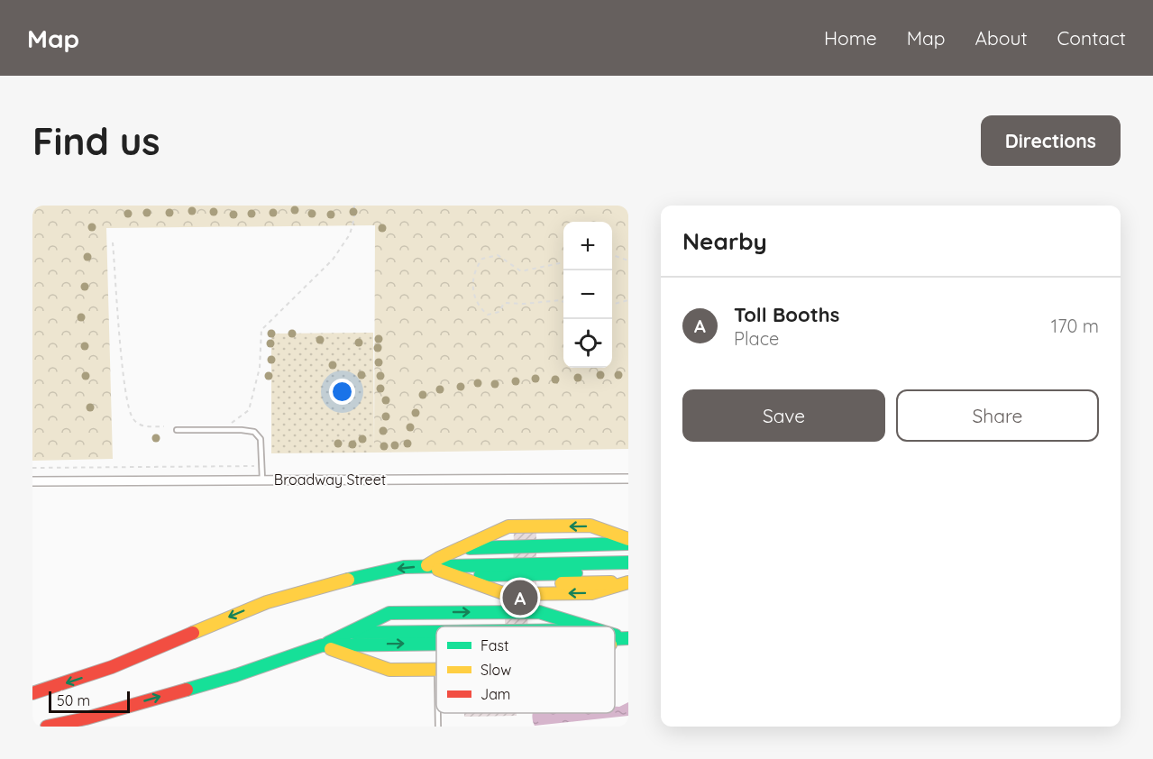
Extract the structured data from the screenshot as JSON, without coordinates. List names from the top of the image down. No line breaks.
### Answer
{"streets":{"street":["Broadway Street"]},"legend":["Fast","Slow","Jam"],"scale_bar":"50 m","page":{"header":"Map","nav":["Home","Map","About","Contact"],"buttons":["Directions",["Save","Share"]],"title":"Find us","heading":"Nearby","map_buttons":["+","−"],"list":[{"mark":"A","name":"Toll Booths","note":"Place","value":"170 m"}],"pins":"A","scale":"50 m"}}
